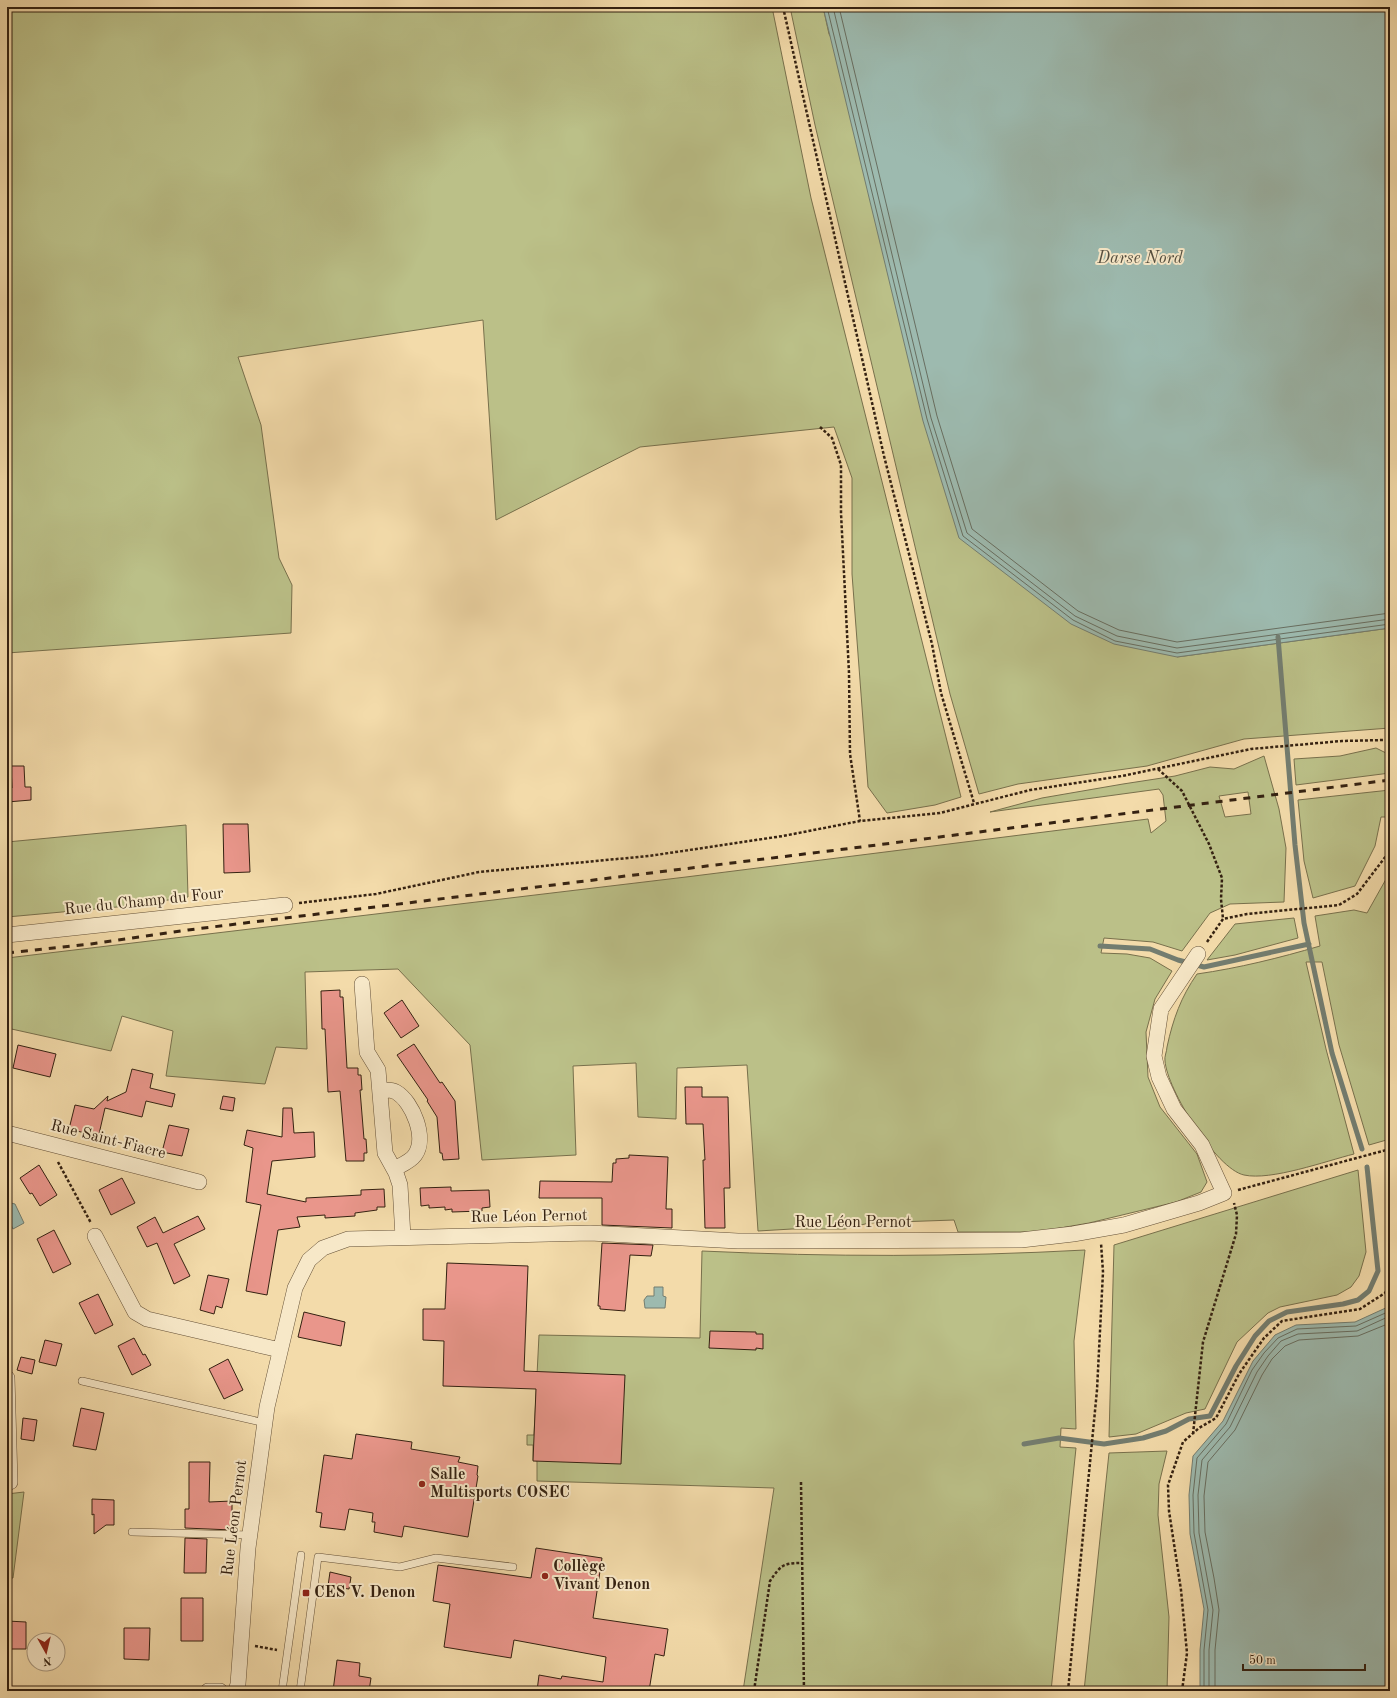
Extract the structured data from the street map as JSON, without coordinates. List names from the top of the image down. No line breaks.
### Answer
{"streets":{"street":["Rue du Champ du Four","Rue Saint-Fiacre","Rue Léon Pernot"]},"water":["Darse Nord"],"places":{"other":["Salle Multisports COSEC","Collège Vivant Denon"],"transit":["CES V. Denon"]},"scale_bar":"50 m","north":"bottom"}
